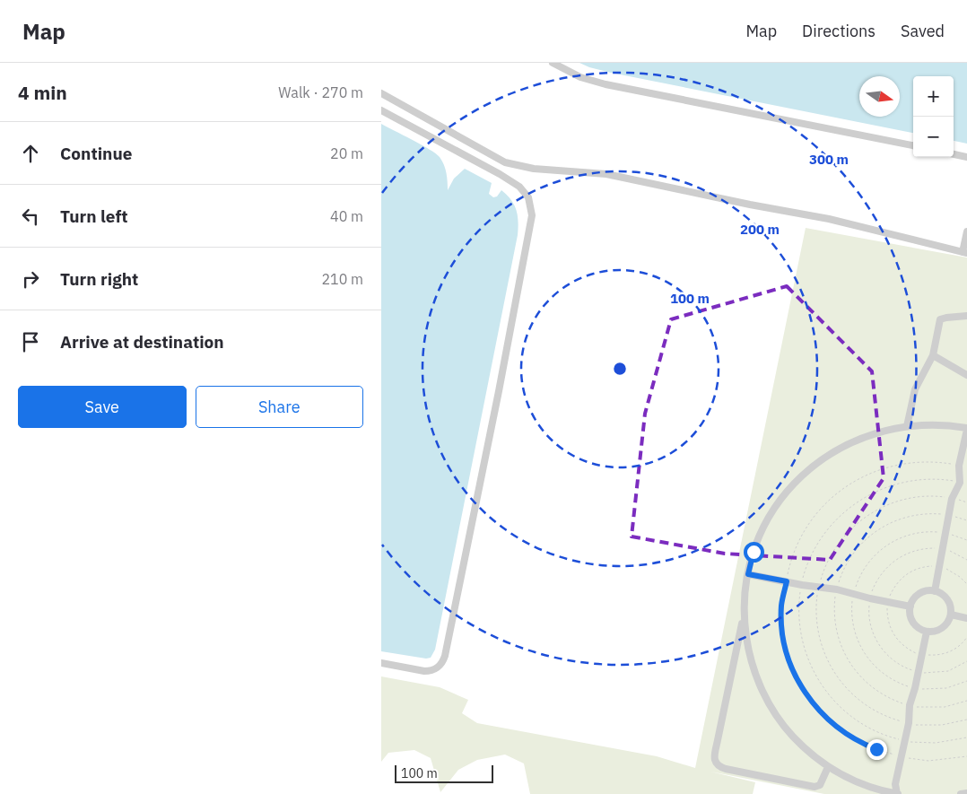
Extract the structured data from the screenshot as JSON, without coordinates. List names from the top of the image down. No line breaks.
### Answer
{"scale_bar":"100 m","north":"right","page":{"header":"Map","nav":["Map","Directions","Saved"],"heading":["4 min","Walk · 270 m"],"map_buttons":["+","−"],"list":[["Continue","20 m"],["Turn left","40 m"],["Turn right","210 m"],"Arrive at destination"],"buttons":["Save","Share"],"scale":"100 m"},"rings":["300 m","200 m","100 m"]}
